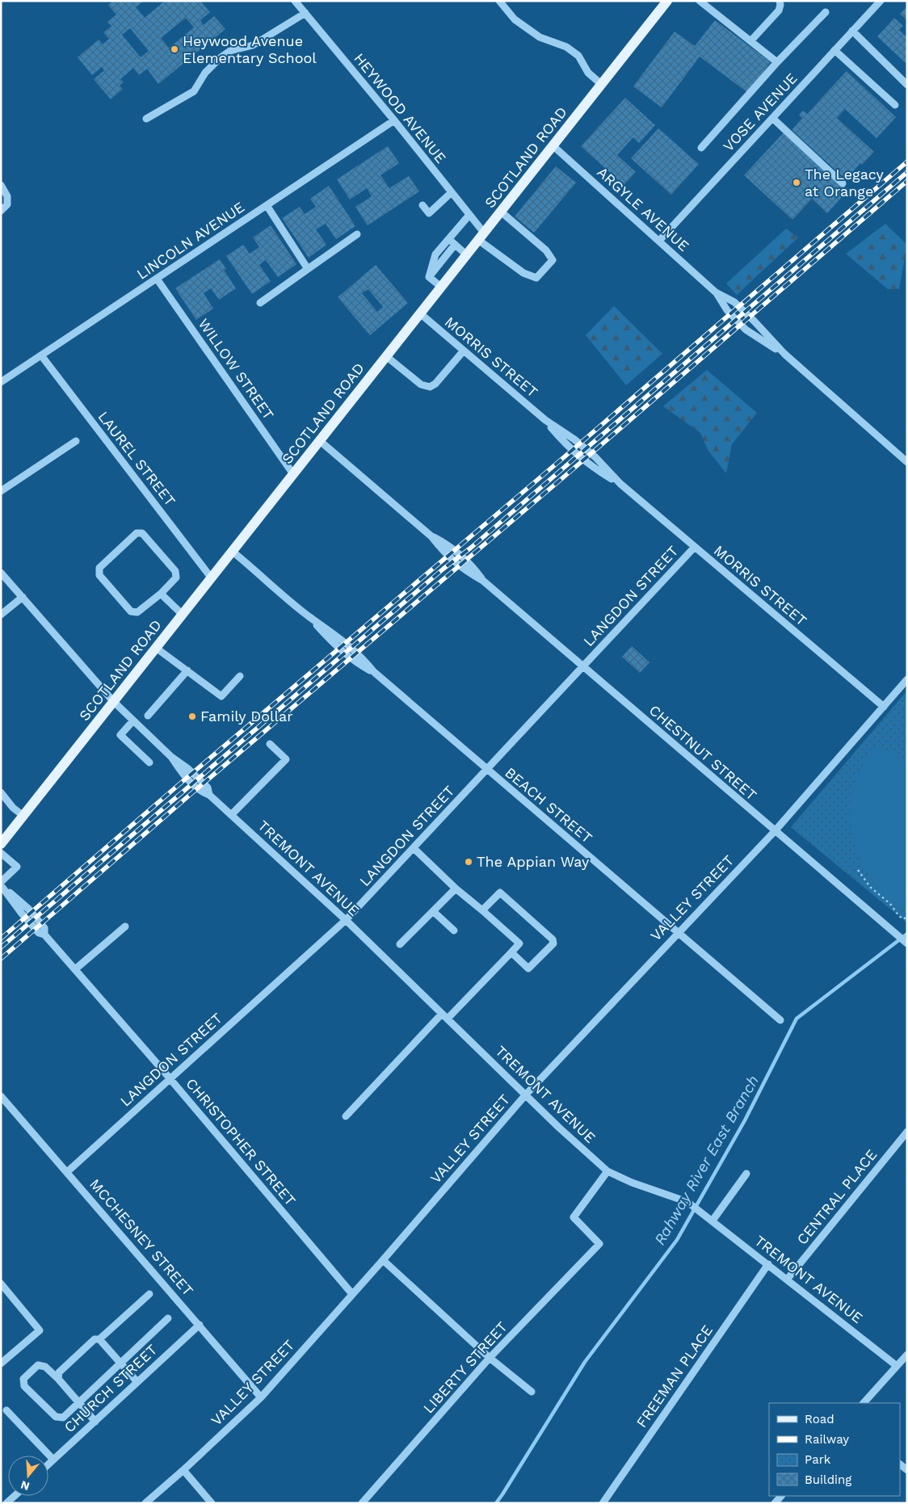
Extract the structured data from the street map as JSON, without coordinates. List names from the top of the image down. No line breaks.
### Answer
{"streets":{"main road":["SCOTLAND ROAD"],"street":["HEYWOOD AVENUE","VOSE AVENUE","ARGYLE AVENUE","LINCOLN AVENUE","MORRIS STREET","WILLOW STREET","LAUREL STREET","LANGDON STREET","CHESTNUT STREET","BEACH STREET","TREMONT AVENUE","VALLEY STREET","CHRISTOPHER STREET","CENTRAL PLACE","MCCHESNEY STREET","LIBERTY STREET","FREEMAN PLACE","CHURCH STREET"]},"crossings":[["HEYWOOD AVENUE","SCOTLAND ROAD"],["HEYWOOD AVENUE","LINCOLN AVENUE"],["VOSE AVENUE","ARGYLE AVENUE"],["SCOTLAND ROAD","ARGYLE AVENUE"],["SCOTLAND ROAD","MORRIS STREET"],["SCOTLAND ROAD","WILLOW STREET"],["SCOTLAND ROAD","LAUREL STREET"],["SCOTLAND ROAD","CHESTNUT STREET"],["SCOTLAND ROAD","BEACH STREET"],["SCOTLAND ROAD","TREMONT AVENUE"],["LINCOLN AVENUE","WILLOW STREET"],["LINCOLN AVENUE","LAUREL STREET"],["MORRIS STREET","LANGDON STREET"],["MORRIS STREET","VALLEY STREET"],["LANGDON STREET","CHESTNUT STREET"],["LANGDON STREET","BEACH STREET"],["LANGDON STREET","TREMONT AVENUE"],["LANGDON STREET","CHRISTOPHER STREET"],["LANGDON STREET","MCCHESNEY STREET"],["CHESTNUT STREET","VALLEY STREET"],["BEACH STREET","VALLEY STREET"],["TREMONT AVENUE","VALLEY STREET"],["TREMONT AVENUE","CENTRAL PLACE"],["TREMONT AVENUE","LIBERTY STREET"],["TREMONT AVENUE","FREEMAN PLACE"],["VALLEY STREET","CHRISTOPHER STREET"],["VALLEY STREET","MCCHESNEY STREET"],["MCCHESNEY STREET","CHURCH STREET"]],"water":["Rahway River East Branch"],"places":["Heywood Avenue Elementary School","The Legacy at Orange","Family Dollar","The Appian Way"],"legend":["Road","Railway","Park","Building"],"north":"bottom"}
